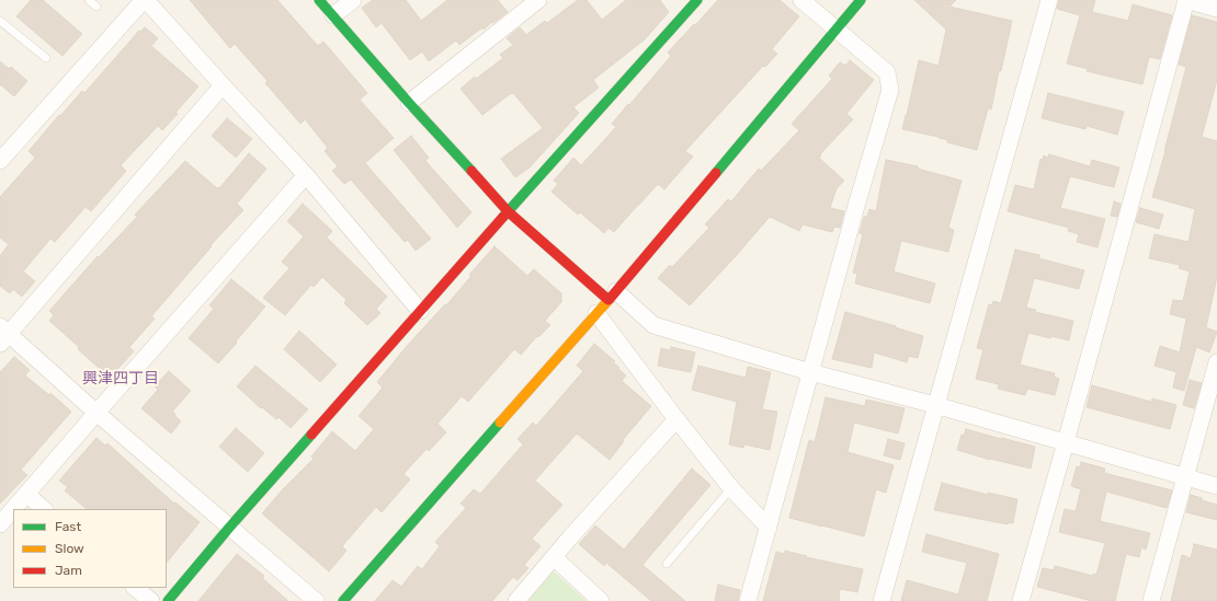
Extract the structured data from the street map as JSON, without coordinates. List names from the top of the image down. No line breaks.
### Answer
{"districts":["興津四丁目"],"legend":["Fast","Slow","Jam"]}
